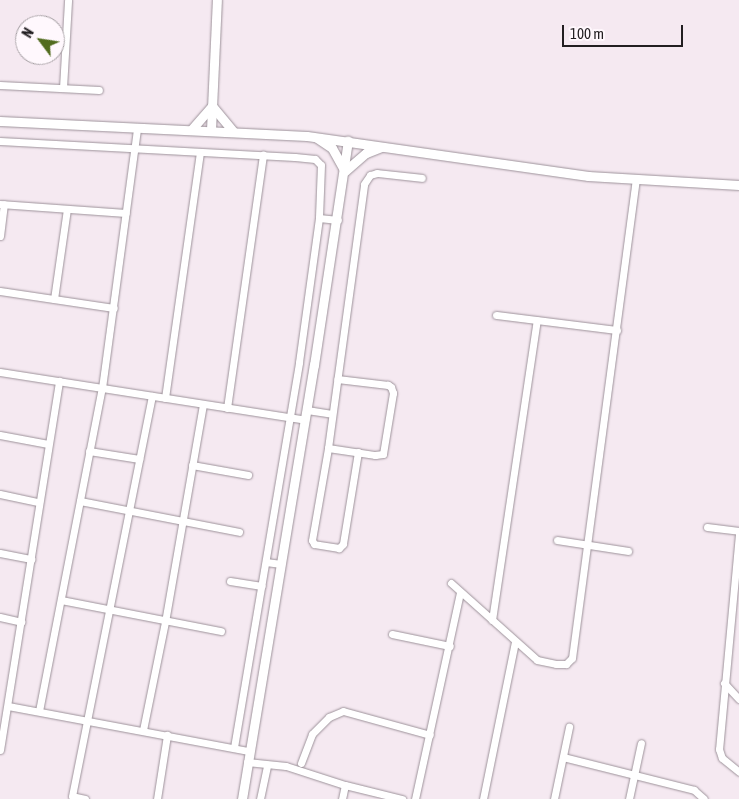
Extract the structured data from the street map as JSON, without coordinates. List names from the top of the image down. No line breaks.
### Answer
{"scale_bar":"100 m","north":"top left"}
